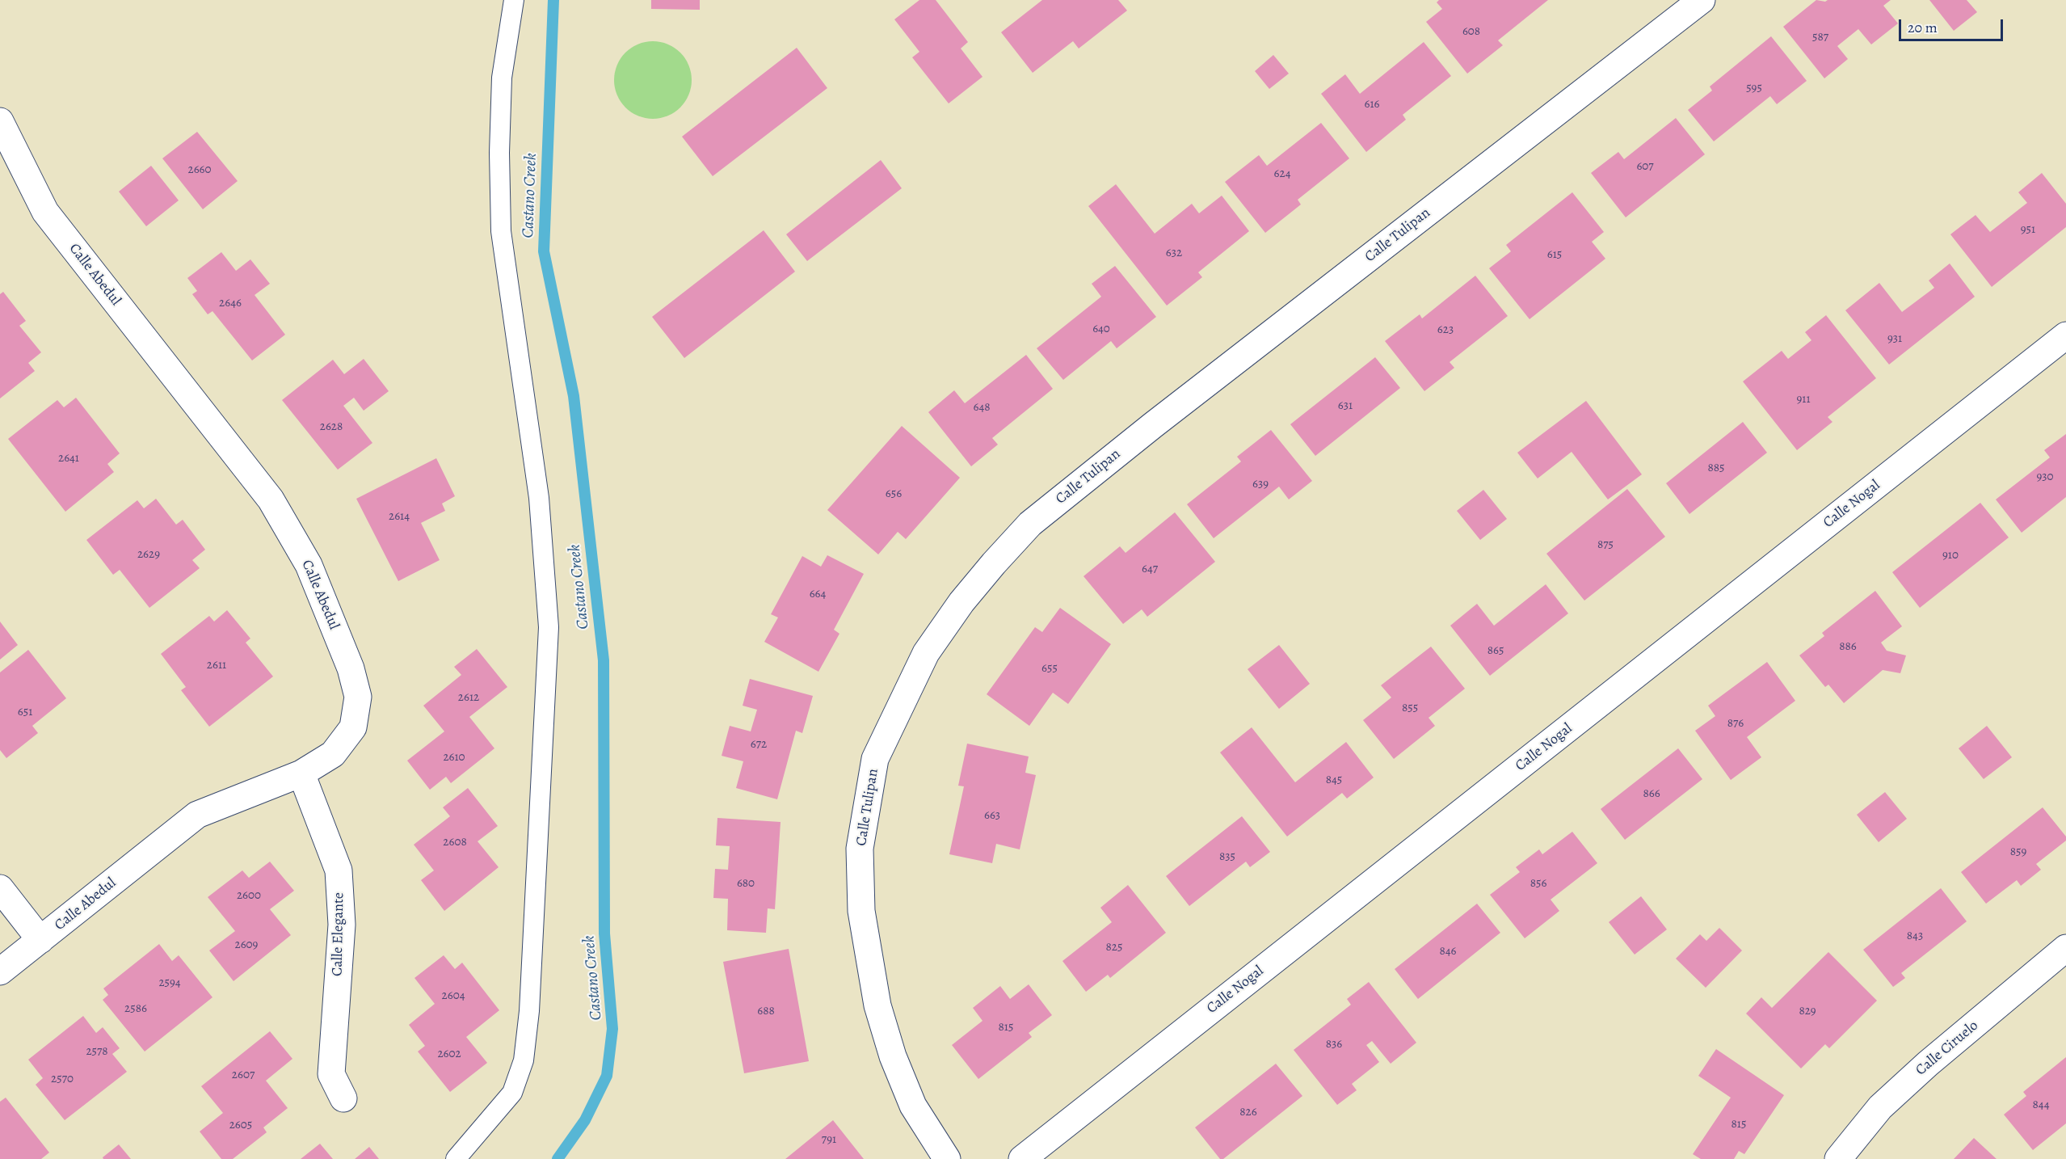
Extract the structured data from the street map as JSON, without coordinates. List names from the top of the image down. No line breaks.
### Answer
{"streets":{"street":["Calle Tulipan","Calle Abedul","Calle Nogal","Calle Elegante","Calle Ciruelo"]},"crossings":[["Calle Abedul","Calle Elegante"]],"water":["Castano Creek"],"house_numbers":["608","587","595","616","607","2660","624","951","632","615","2646","640","623","931","911","631","648","2628","2641","885","930","639","656","2614","875","2629","910","647","664","886","865","2611","655","2612","855","651","876","672","2610","845","866","663","2608","859","835","680","856","2600","843","2609","825","846","2594","2604","2586","688","829","815","836","2578","2602","2607","2570","844","826","815","2605","791"],"scale_bar":"20 m"}
